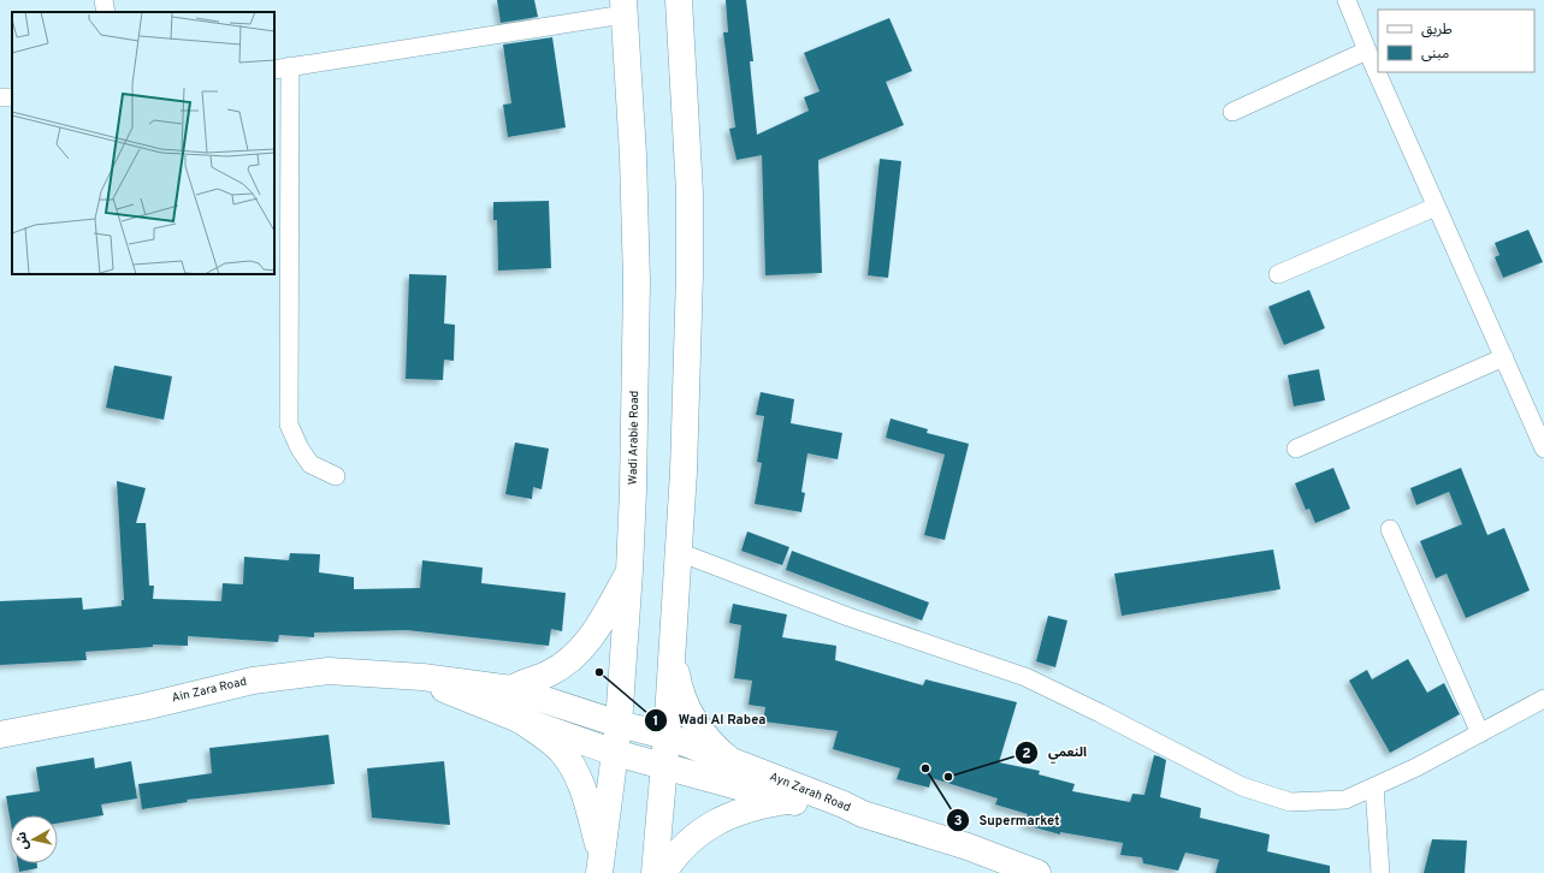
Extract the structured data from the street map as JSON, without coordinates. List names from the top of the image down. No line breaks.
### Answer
{"streets":{"main road":["Wadi Arabie Road","Ain Zara Road","Ayn Zarah Road"]},"crossings":[["Wadi Arabie Road","Ayn Zarah Road"],["Ain Zara Road","Ayn Zarah Road"]],"places":["Wadi Al Rabea","Supermarket","النعمي"],"legend":["طريق","مبنى"],"north":"left"}
